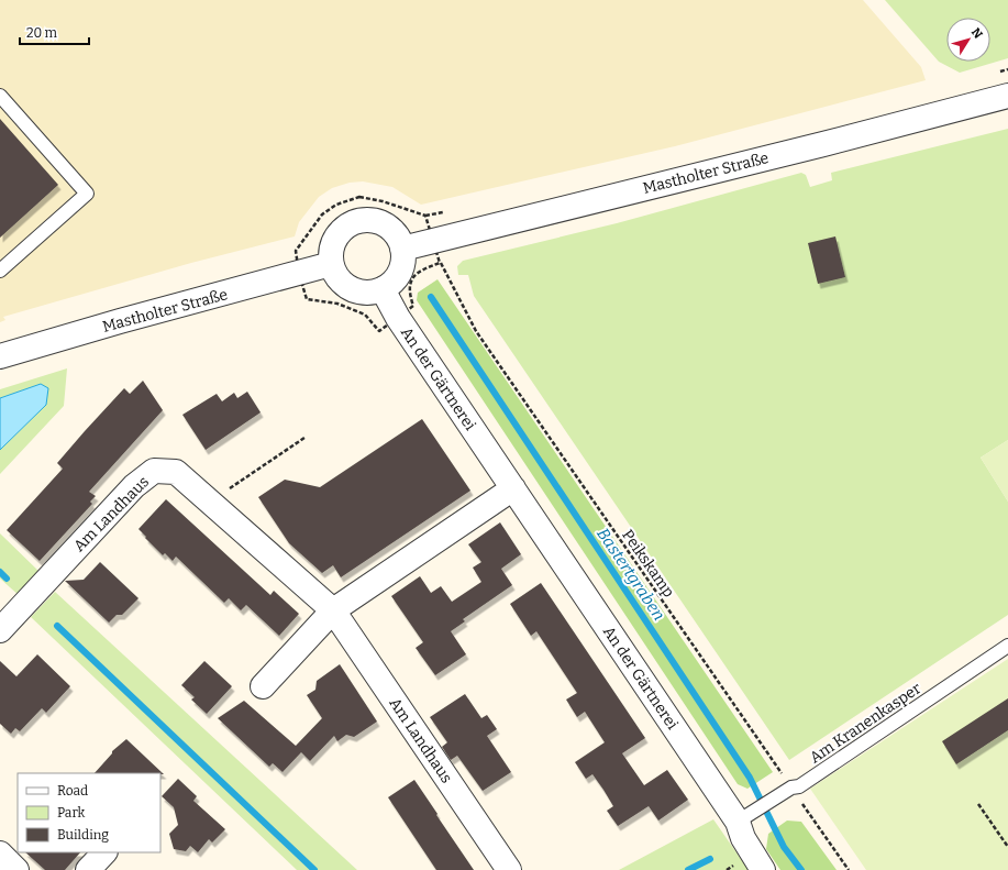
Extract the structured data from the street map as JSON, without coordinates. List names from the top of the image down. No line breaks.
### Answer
{"streets":{"street":["Mastholter Straße","An der Gärtnerei","Am Landhaus"],"lane":["Am Kranenkasper"],"path":["Peikskamp"]},"crossings":[["Mastholter Straße","An der Gärtnerei"],["Mastholter Straße","Peikskamp"],["An der Gärtnerei","Am Kranenkasper"],["Peikskamp","Am Kranenkasper"]],"water":["Bastertgraben"],"legend":["Road","Park","Building"],"scale_bar":"20 m","north":"top right"}
